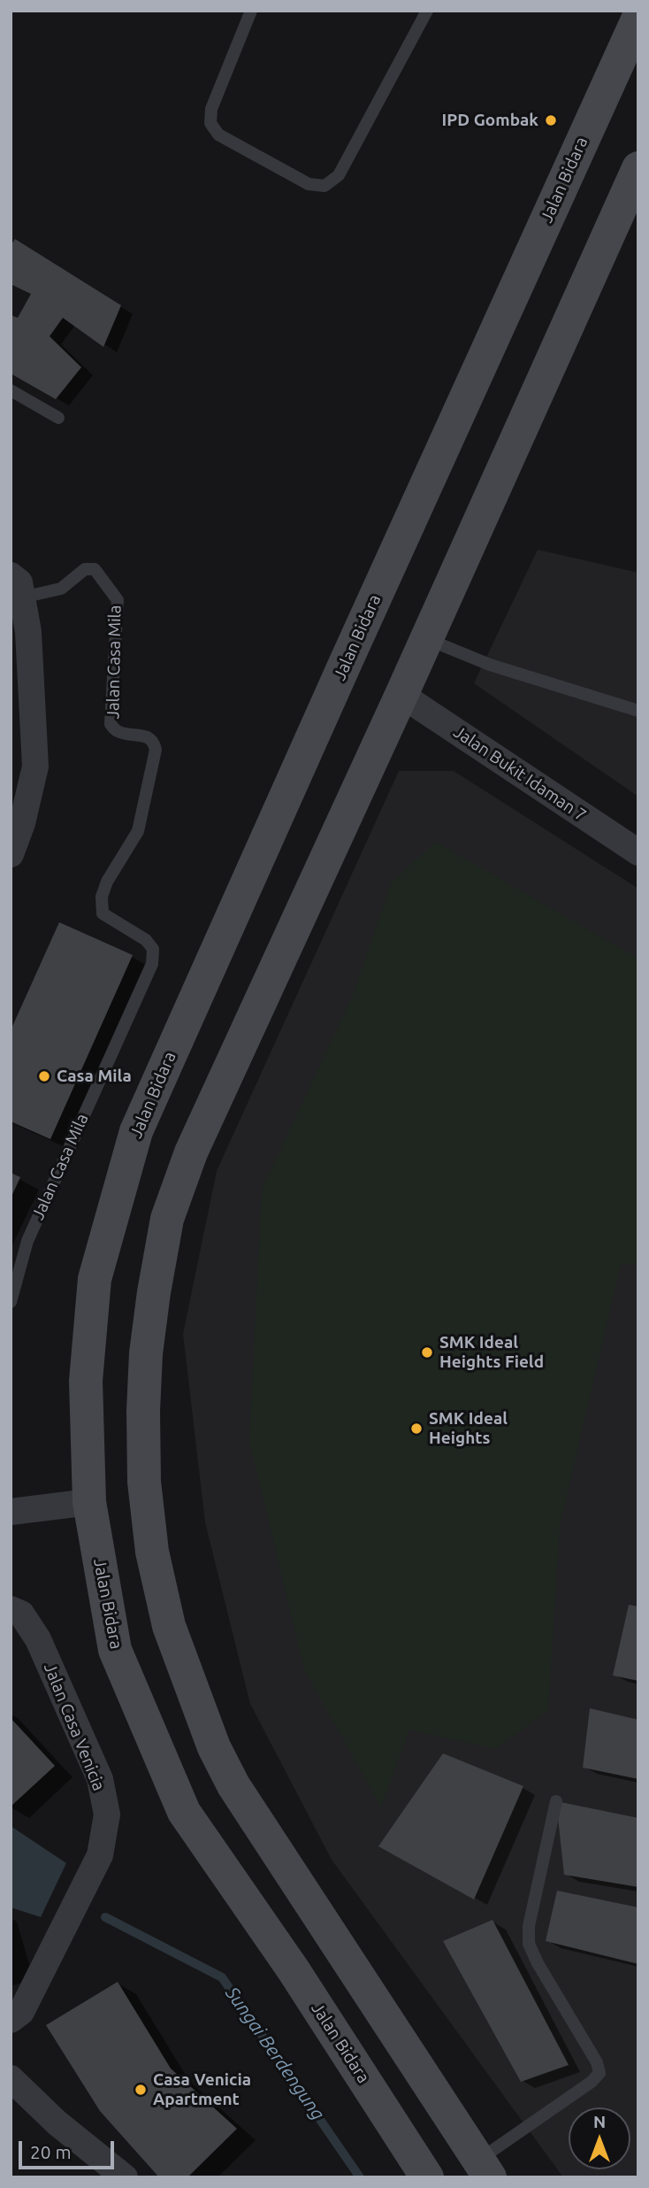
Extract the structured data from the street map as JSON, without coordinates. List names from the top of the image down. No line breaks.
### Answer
{"streets":{"main road":["Jalan Bidara"],"street":["Jalan Casa Mila","Jalan Bukit Idaman 7","Jalan Casa Venicia"]},"water":["Sungai Berdengung"],"places":["IPD Gombak","Casa Mila","SMK Ideal Heights Field","SMK Ideal Heights","Casa Venicia Apartment"],"scale_bar":"20 m","north":"top"}
